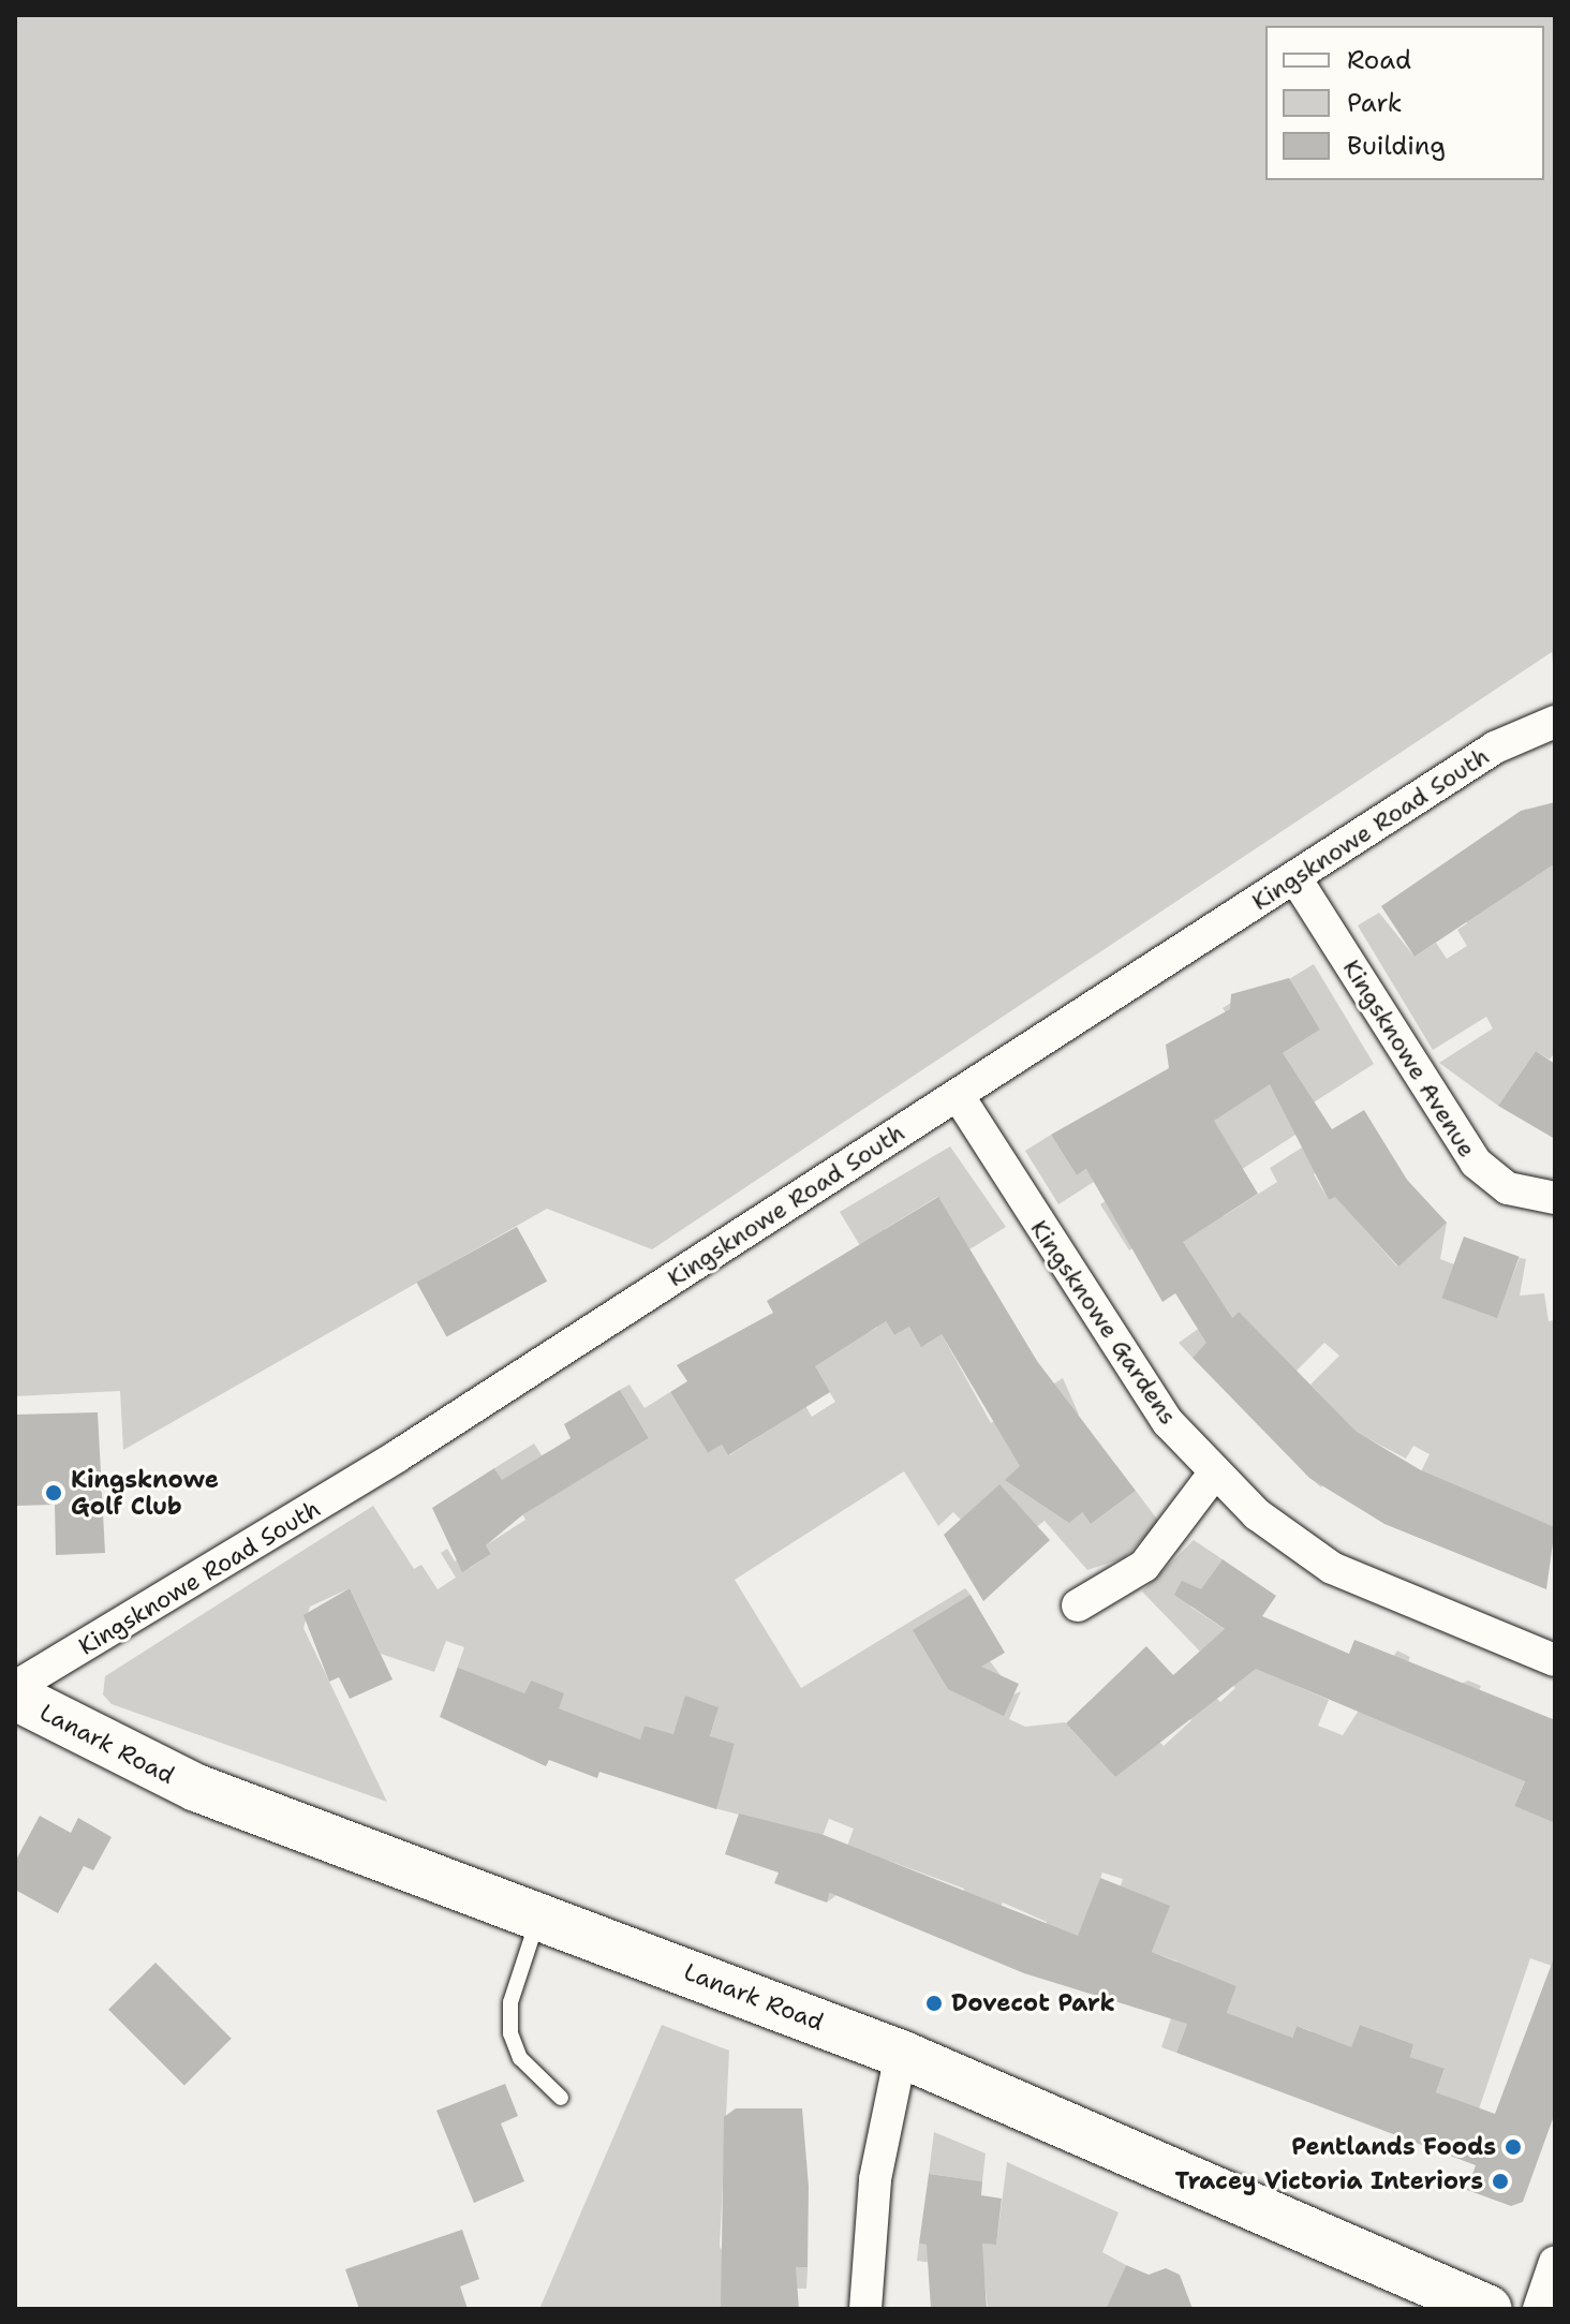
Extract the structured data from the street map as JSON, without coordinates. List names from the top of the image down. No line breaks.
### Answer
{"streets":{"main road":["Lanark Road"],"street":["Kingsknowe Road South","Kingsknowe Avenue","Kingsknowe Gardens"]},"crossings":[["Kingsknowe Road South","Kingsknowe Avenue"],["Kingsknowe Road South","Kingsknowe Gardens"]],"places":["Kingsknowe Golf Club","Dovecot Park","Pentlands Foods","Tracey Victoria Interiors"],"legend":["Road","Park","Building"]}
